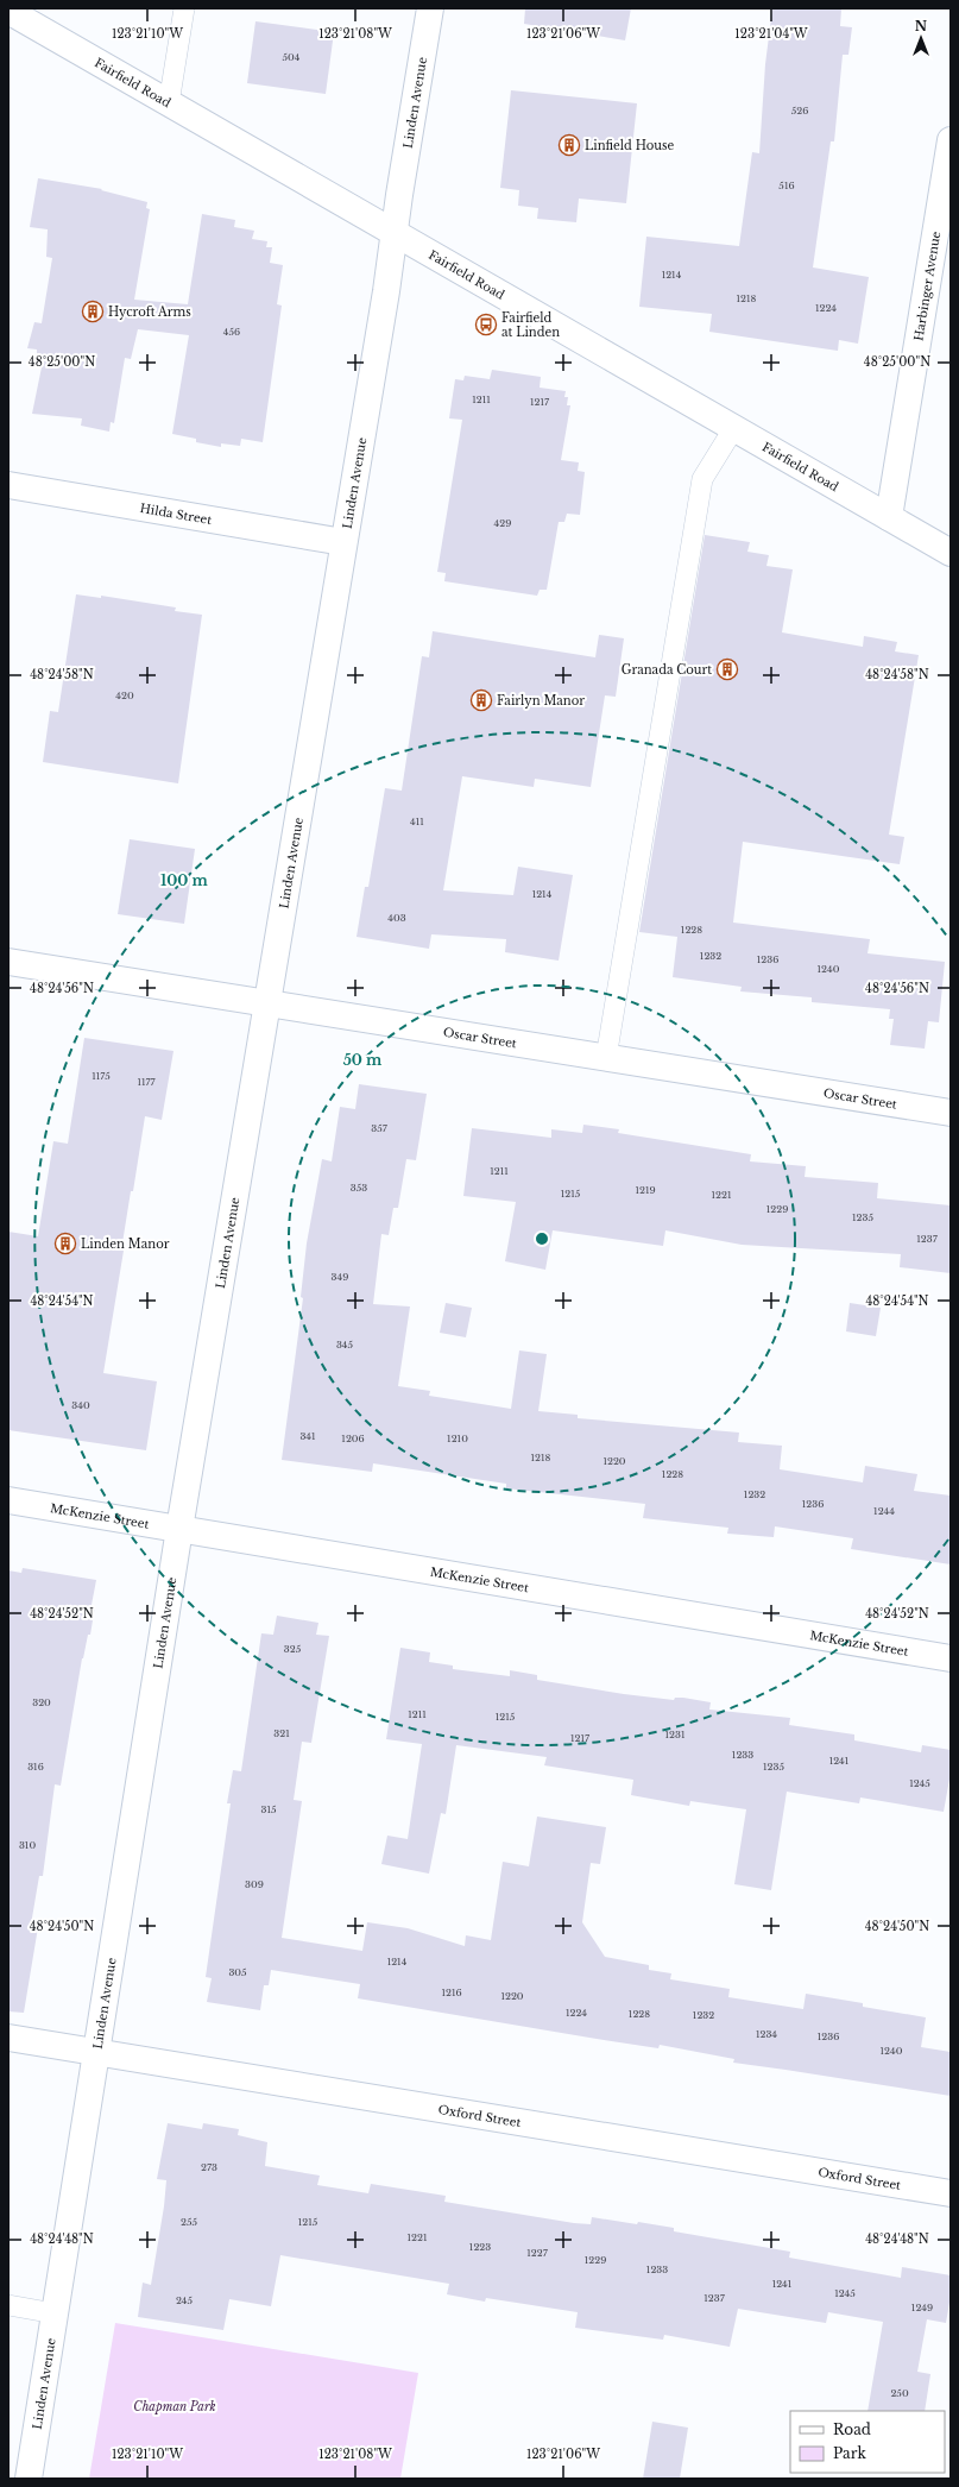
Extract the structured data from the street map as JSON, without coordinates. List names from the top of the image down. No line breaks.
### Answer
{"streets":{"street":["Fairfield Road","Linden Avenue","Harbinger Avenue","Hilda Street","Oscar Street","McKenzie Street","Oxford Street"]},"crossings":[["Fairfield Road","Linden Avenue"],["Fairfield Road","Harbinger Avenue"],["Linden Avenue","Hilda Street"],["Linden Avenue","Oscar Street"],["Linden Avenue","McKenzie Street"],["Linden Avenue","Oxford Street"]],"parks":["Chapman Park"],"places":{"building":["Linfield House","Hycroft Arms","Granada Court","Fairlyn Manor","Linden Manor"],"bus stop":["Fairfield at Linden"]},"house_numbers":["504","526","516","1214","1218","1224","456","1211","1217","429","420","411","1214","403","1228","1232","1236","1240","1175","1177","357","1211","353","1219","1215","1221","1229","1235","1237","349","345","340","341","1206","1210","1218","1220","1228","1232","1236","1244","325","320","1211","1215","321","1231","1217","1233","1241","316","1235","1245","315","310","309","1214","305","1216","1220","1224","1228","1232","1234","1236","1240","273","255","1215","1221","1223","1227","1229","1233","1241","1245","1237","245","1249","250"],"legend":["Road","Park"],"north":"top","coordinates":["123°21'10\"W","123°21'08\"W","123°21'06\"W","123°21'04\"W","48°25'00\"N","48°24'58\"N","48°24'56\"N","48°24'54\"N","48°24'52\"N","48°24'50\"N","48°24'48\"N"],"rings":["100 m","50 m"]}
